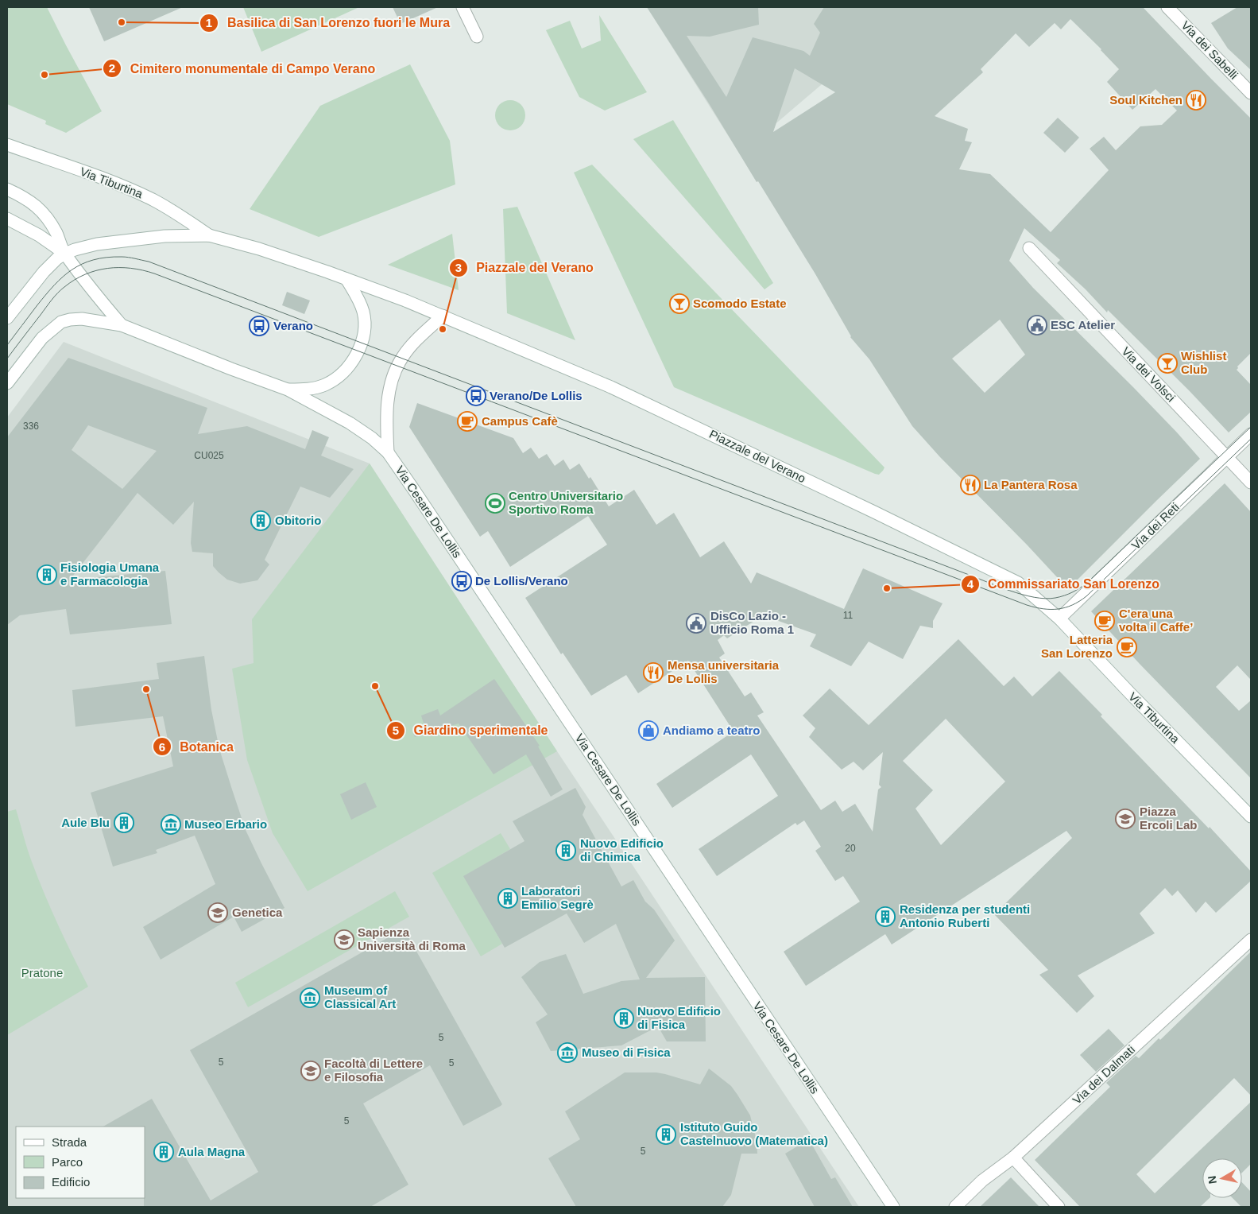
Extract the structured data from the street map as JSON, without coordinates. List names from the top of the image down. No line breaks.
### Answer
{"streets":{"main road":["Via dei Sabelli","Via Tiburtina","Via dei Volsci","Piazzale del Verano","Via Cesare De Lollis","Via dei Reti","Via dei Dalmati"]},"crossings":[["Via Tiburtina","Piazzale del Verano"],["Via Tiburtina","Via dei Reti"],["Via dei Volsci","Via dei Reti"],["Piazzale del Verano","Via dei Reti"]],"parks":["Pratone"],"places":{"other":["Basilica di San Lorenzo fuori le Mura","Cimitero monumentale di Campo Verano","Piazzale del Verano","Commissariato San Lorenzo","Giardino sperimentale","Botanica"],"restaurant":["Soul Kitchen","La Pantera Rosa","Mensa universitaria De Lollis"],"bar":["Scomodo Estate","Wishlist Club"],"public building":["ESC Atelier","DisCo Lazio - Ufficio Roma 1"],"bus stop":["Verano","Verano/De Lollis","De Lollis/Verano"],"cafe":["Campus Cafè","C'era una volta il Caffe’","Latteria San Lorenzo"],"sports":["Centro Universitario Sportivo Roma"],"building":["Obitorio","Fisiologia Umana e Farmacologia","Aule Blu","Nuovo Edificio di Chimica","Laboratori Emilio Segrè","Residenza per studenti Antonio Ruberti","Nuovo Edificio di Fisica","Istituto Guido Castelnuovo (Matematica)","Aula Magna"],"shop":["Andiamo a teatro"],"school or university":["Piazza Ercoli Lab","Genetica","Sapienza Università di Roma","Facoltà di Lettere e Filosofia"],"museum":["Museo Erbario","Museum of Classical Art","Museo di Fisica"]},"house_numbers":["336","CU025","11","20","5","5","5","5","5"],"legend":["Strada","Parco","Edificio"],"north":"left"}
